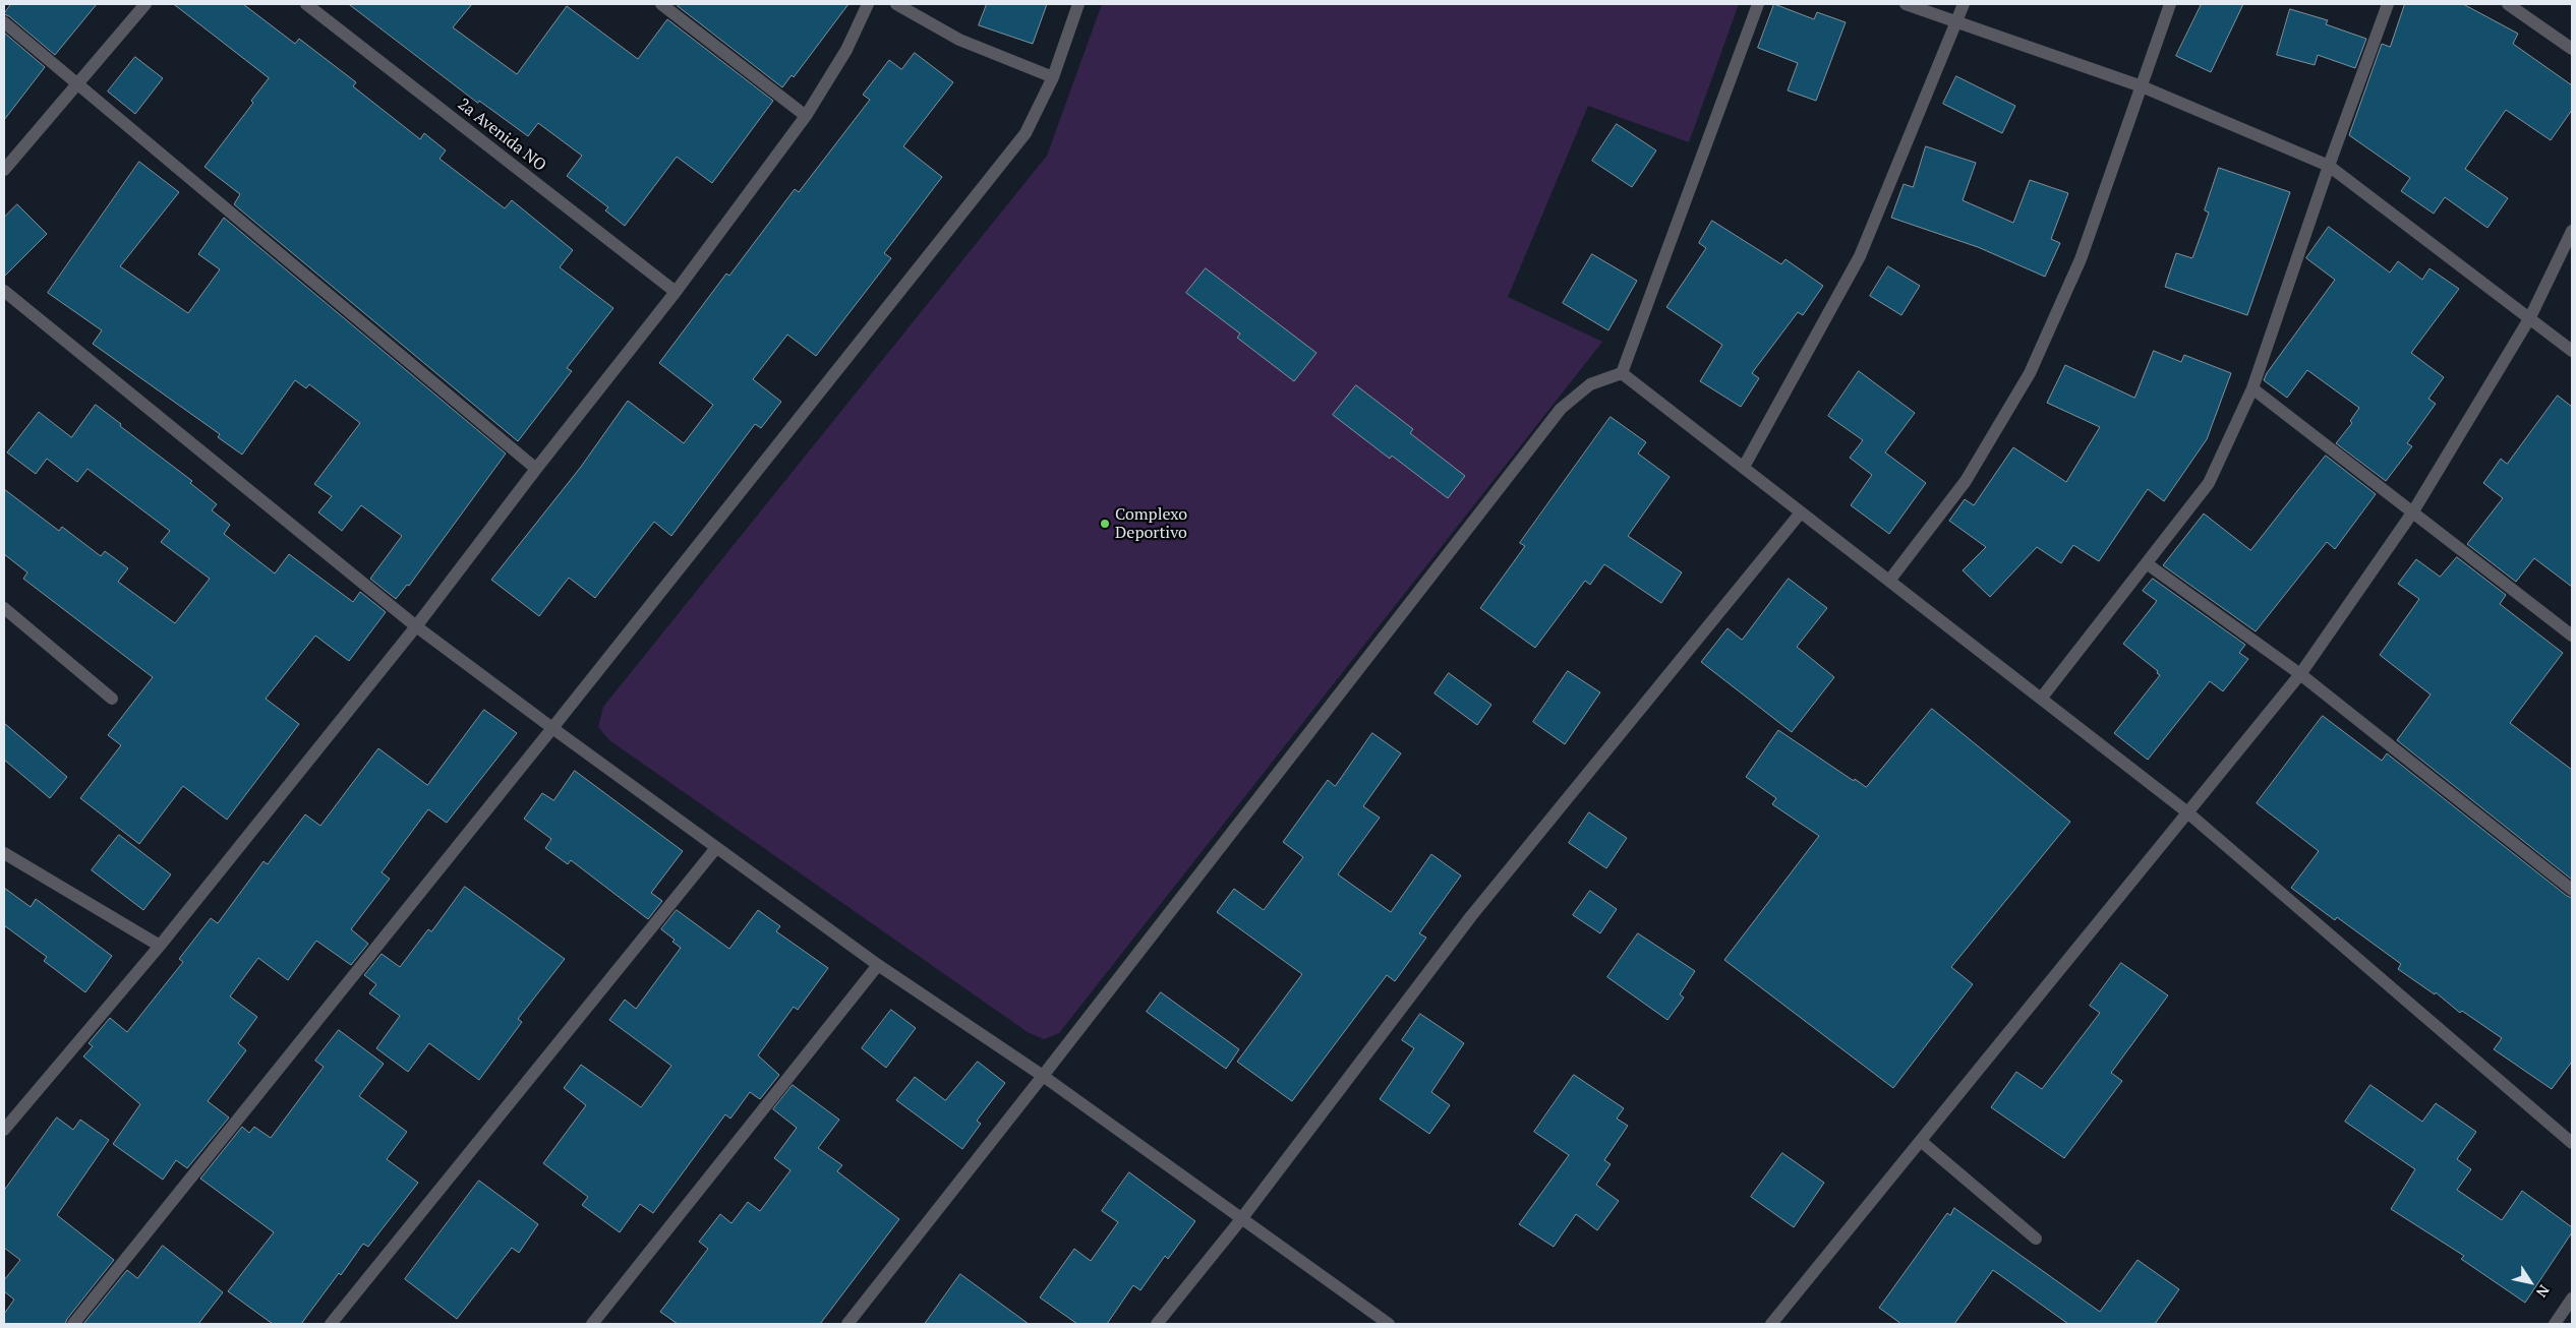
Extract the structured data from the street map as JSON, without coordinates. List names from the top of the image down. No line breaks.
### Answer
{"streets":{"street":["2a Avenida NO"]},"places":["Complexo Deportivo"],"north":"bottom right"}
